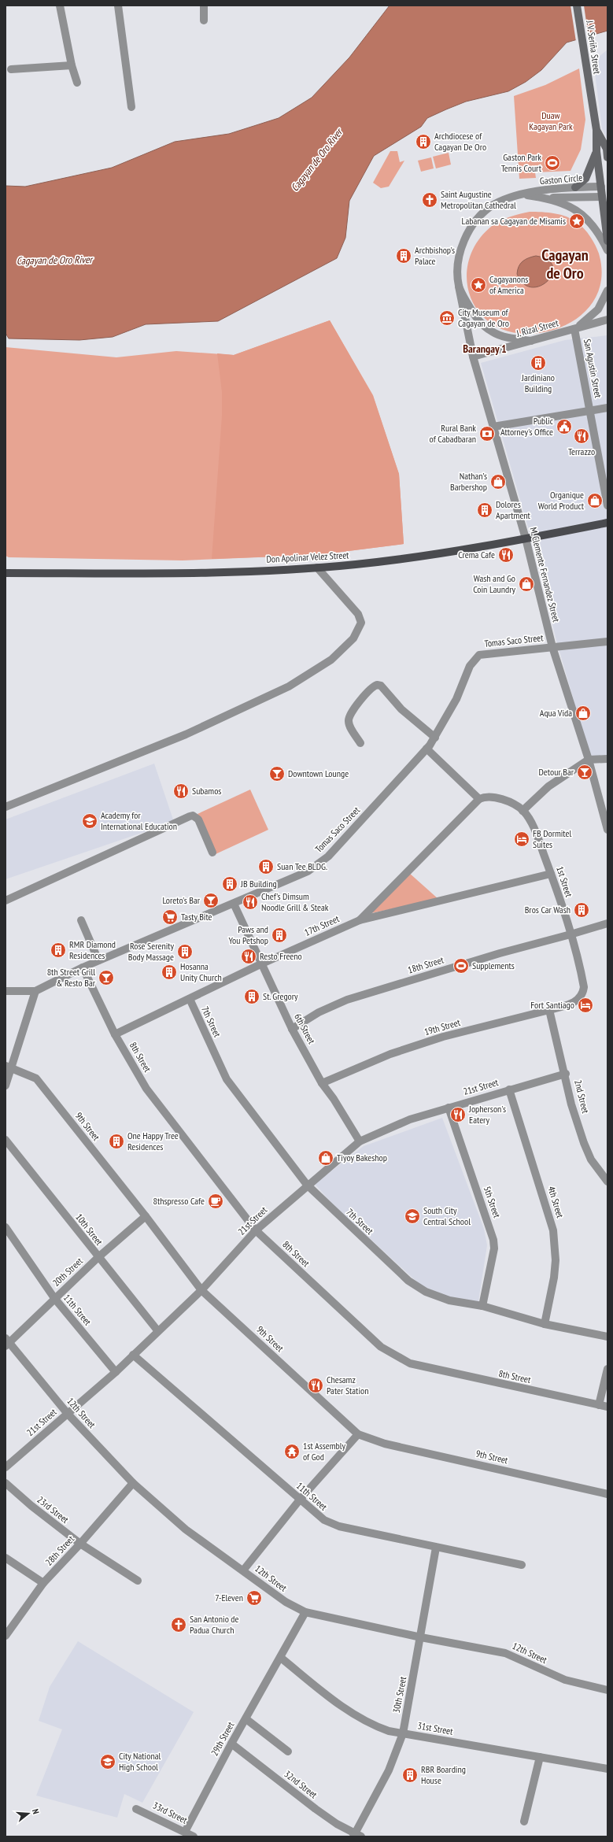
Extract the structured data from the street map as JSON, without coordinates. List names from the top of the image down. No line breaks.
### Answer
{"streets":{"main road":["J. V. Seriña Street","Don Apolinar Velez Street"],"street":["Gaston Circle","J. Rizal Street","San Agustin Street","M. Clemente Fernandez Street","Tomas Saco Street","1st Street","17th Street","18th Street","7th Street","19th Street","6th Street","8th Street","21st Street","2nd Street","9th Street","5th Street","4th Street","10th Street","20th Street","11th Street","12th Street","23rd Street","28th Street","30th Street","31st Street","29th Street","32nd Street","33rd Street"]},"crossings":[["J. V. Seriña Street","Gaston Circle"],["Gaston Circle","J. Rizal Street"],["Gaston Circle","M. Clemente Fernandez Street"],["J. Rizal Street","San Agustin Street"],["J. Rizal Street","M. Clemente Fernandez Street"],["Don Apolinar Velez Street","M. Clemente Fernandez Street"],["M. Clemente Fernandez Street","Tomas Saco Street"],["Tomas Saco Street","6th Street"],["Tomas Saco Street","8th Street"],["1st Street","17th Street"],["1st Street","18th Street"],["1st Street","19th Street"],["17th Street","7th Street"],["17th Street","6th Street"],["17th Street","8th Street"],["18th Street","6th Street"],["7th Street","21st Street"],["7th Street","5th Street"],["7th Street","4th Street"],["19th Street","6th Street"],["19th Street","2nd Street"],["6th Street","21st Street"],["8th Street","21st Street"],["21st Street","2nd Street"],["21st Street","9th Street"],["21st Street","5th Street"],["21st Street","4th Street"],["21st Street","10th Street"],["21st Street","11th Street"],["21st Street","12th Street"],["9th Street","20th Street"],["10th Street","20th Street"],["20th Street","11th Street"],["20th Street","12th Street"],["11th Street","30th Street"],["12th Street","28th Street"],["12th Street","30th Street"],["12th Street","29th Street"],["23rd Street","28th Street"],["30th Street","31st Street"],["30th Street","32nd Street"],["31st Street","29th Street"],["29th Street","32nd Street"],["29th Street","33rd Street"]],"districts":["Cagayan de Oro","Barangay 1"],"water":["Cagayan de Oro River"],"parks":["Duaw Kagayan Park"],"places":{"building":["Archdiocese of Cagayan De Oro","Archbishop's Palace","Jardiniano Building","Dolores Apartment","Suan Tee BLDG.","JB Building","Bros Car Wash","Paws and You Petshop","RMR Diamond Residences","Rose Serenity Body Massage","Hosanna Unity Church","St. Gregory","One Happy Tree Residences","RBR Boarding House"],"sports":["Gaston Park Tennis Court","Supplements"],"church":["Saint Augustine Metropolitan Cathedral","San Antonio de Padua Church"],"place":["Labanan sa Cagayan de Misamis","Cagayanons of America"],"museum":["City Museum of Cagayan de Oro"],"public building":["Public Attorney's Office"],"bank":["Rural Bank of Cabadbaran"],"restaurant":["Terrazzo","Crema Cafe","Subamos","Chef's Dimsum Noodle Grill & Steak","Resto Freeno","Jopherson's Eatery","Chesamz Pater Station"],"shop":["Nathan’s Barbershop","Organique World Product","Wash and Go Coin Laundry","Aqua Vida","Tiyoy Bakeshop"],"bar":["Detour Bar","Downtown Lounge","Loreto's Bar","8th Street Grill & Resto Bar"],"school or university":["Academy for International Education","South City Central School","City National High School"],"hotel":["FB Dormitel Suites","Fort Santiago"],"supermarket":["Tasty Bite","7-Eleven"],"cafe":["8thspresso Cafe"],"temple":["1st Assembly of God"]},"north":"right"}
